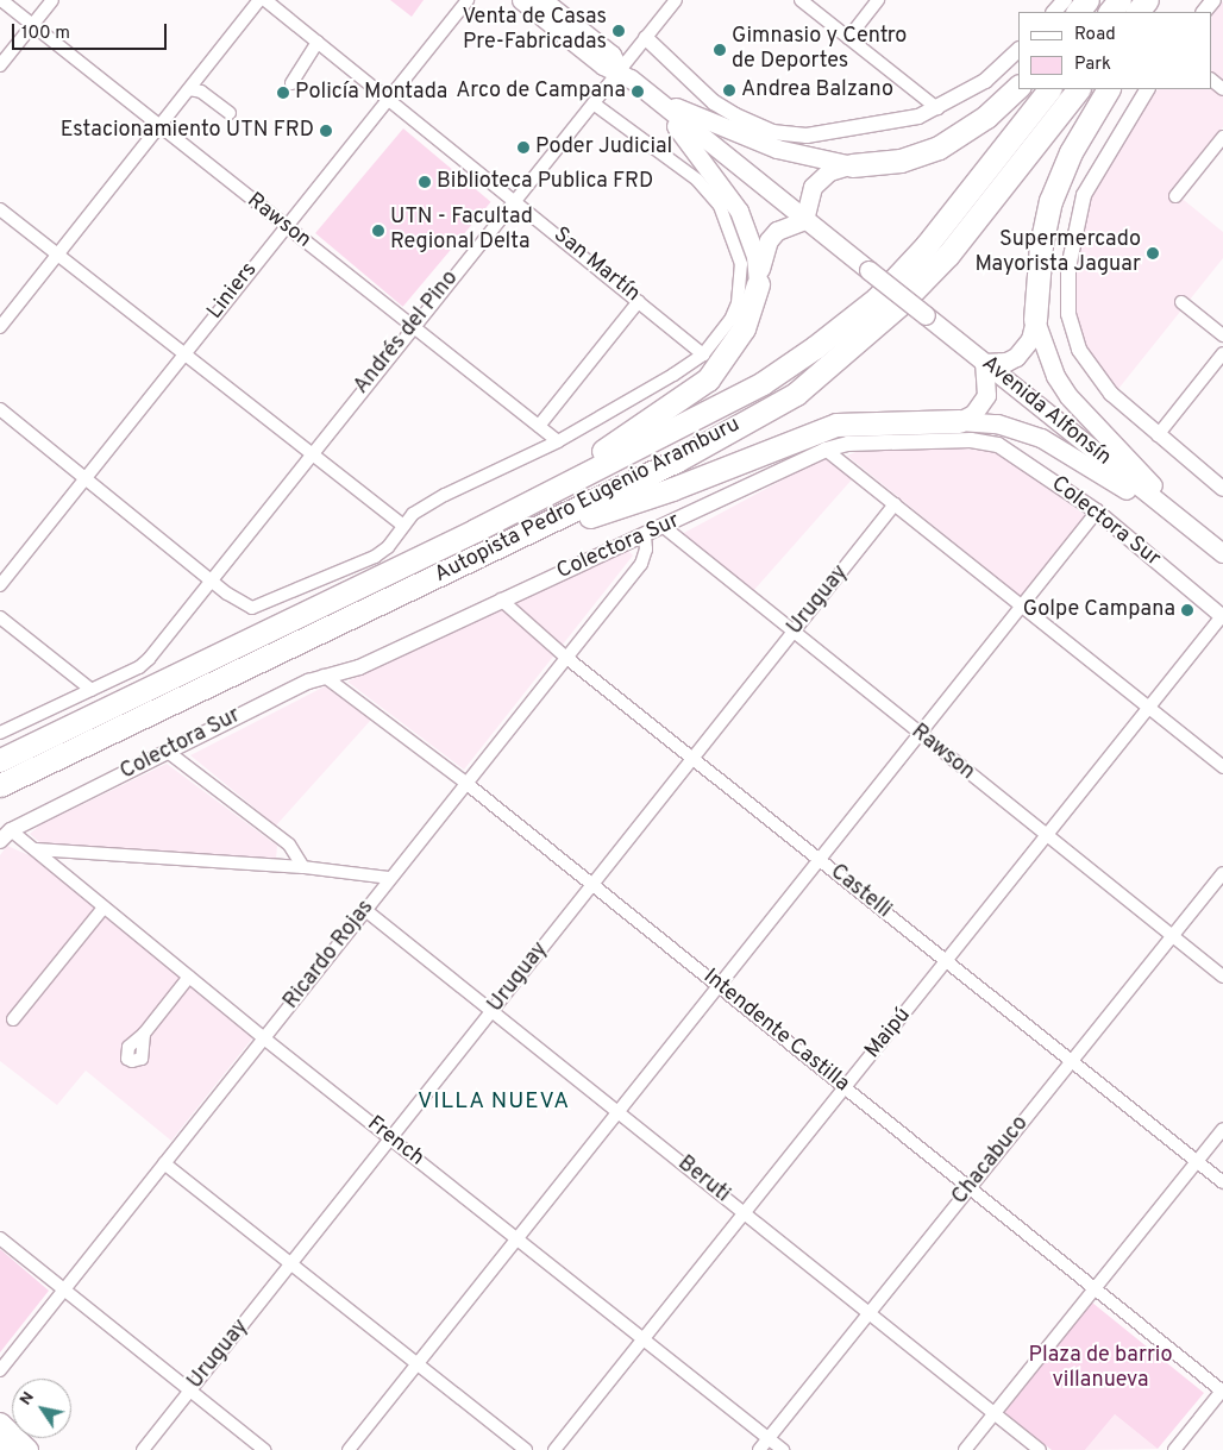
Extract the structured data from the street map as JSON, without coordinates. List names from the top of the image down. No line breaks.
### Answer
{"streets":{"highway":["Autopista Pedro Eugenio Aramburu"],"main road":["Avenida Alfonsín"],"street":["Rawson","San Martín","Liniers","Andrés del Pino","Colectora Sur","Uruguay","Castelli","Ricardo Rojas","Intendente Castilla","Maipú","French","Chacabuco","Beruti"]},"crossings":[["Rawson","Liniers"],["Rawson","Andrés del Pino"],["Rawson","Colectora Sur"],["Rawson","Uruguay"],["Rawson","Maipú"],["Rawson","Chacabuco"],["San Martín","Liniers"],["San Martín","Andrés del Pino"],["Colectora Sur","Castelli"],["Colectora Sur","Ricardo Rojas"],["Colectora Sur","Intendente Castilla"],["Colectora Sur","Maipú"],["Colectora Sur","French"],["Uruguay","Castelli"],["Uruguay","Intendente Castilla"],["Uruguay","French"],["Uruguay","Beruti"],["Castelli","Ricardo Rojas"],["Castelli","Maipú"],["Castelli","Chacabuco"],["Ricardo Rojas","Intendente Castilla"],["Ricardo Rojas","French"],["Ricardo Rojas","Beruti"],["Intendente Castilla","Maipú"],["Intendente Castilla","Chacabuco"],["Maipú","French"],["Maipú","Beruti"],["French","Chacabuco"],["Chacabuco","Beruti"]],"districts":["VILLA NUEVA"],"parks":["Plaza de barrio villanueva"],"places":["Venta de Casas Pre-Fabricadas","Gimnasio y Centro de Deportes","Andrea Balzano","Arco de Campana","Policía Montada","Estacionamiento UTN FRD","Poder Judicial","Biblioteca Publica FRD","UTN - Facultad Regional Delta","Supermercado Mayorista Jaguar","Golpe Campana"],"legend":["Road","Park"],"scale_bar":"100 m","north":"top left"}
